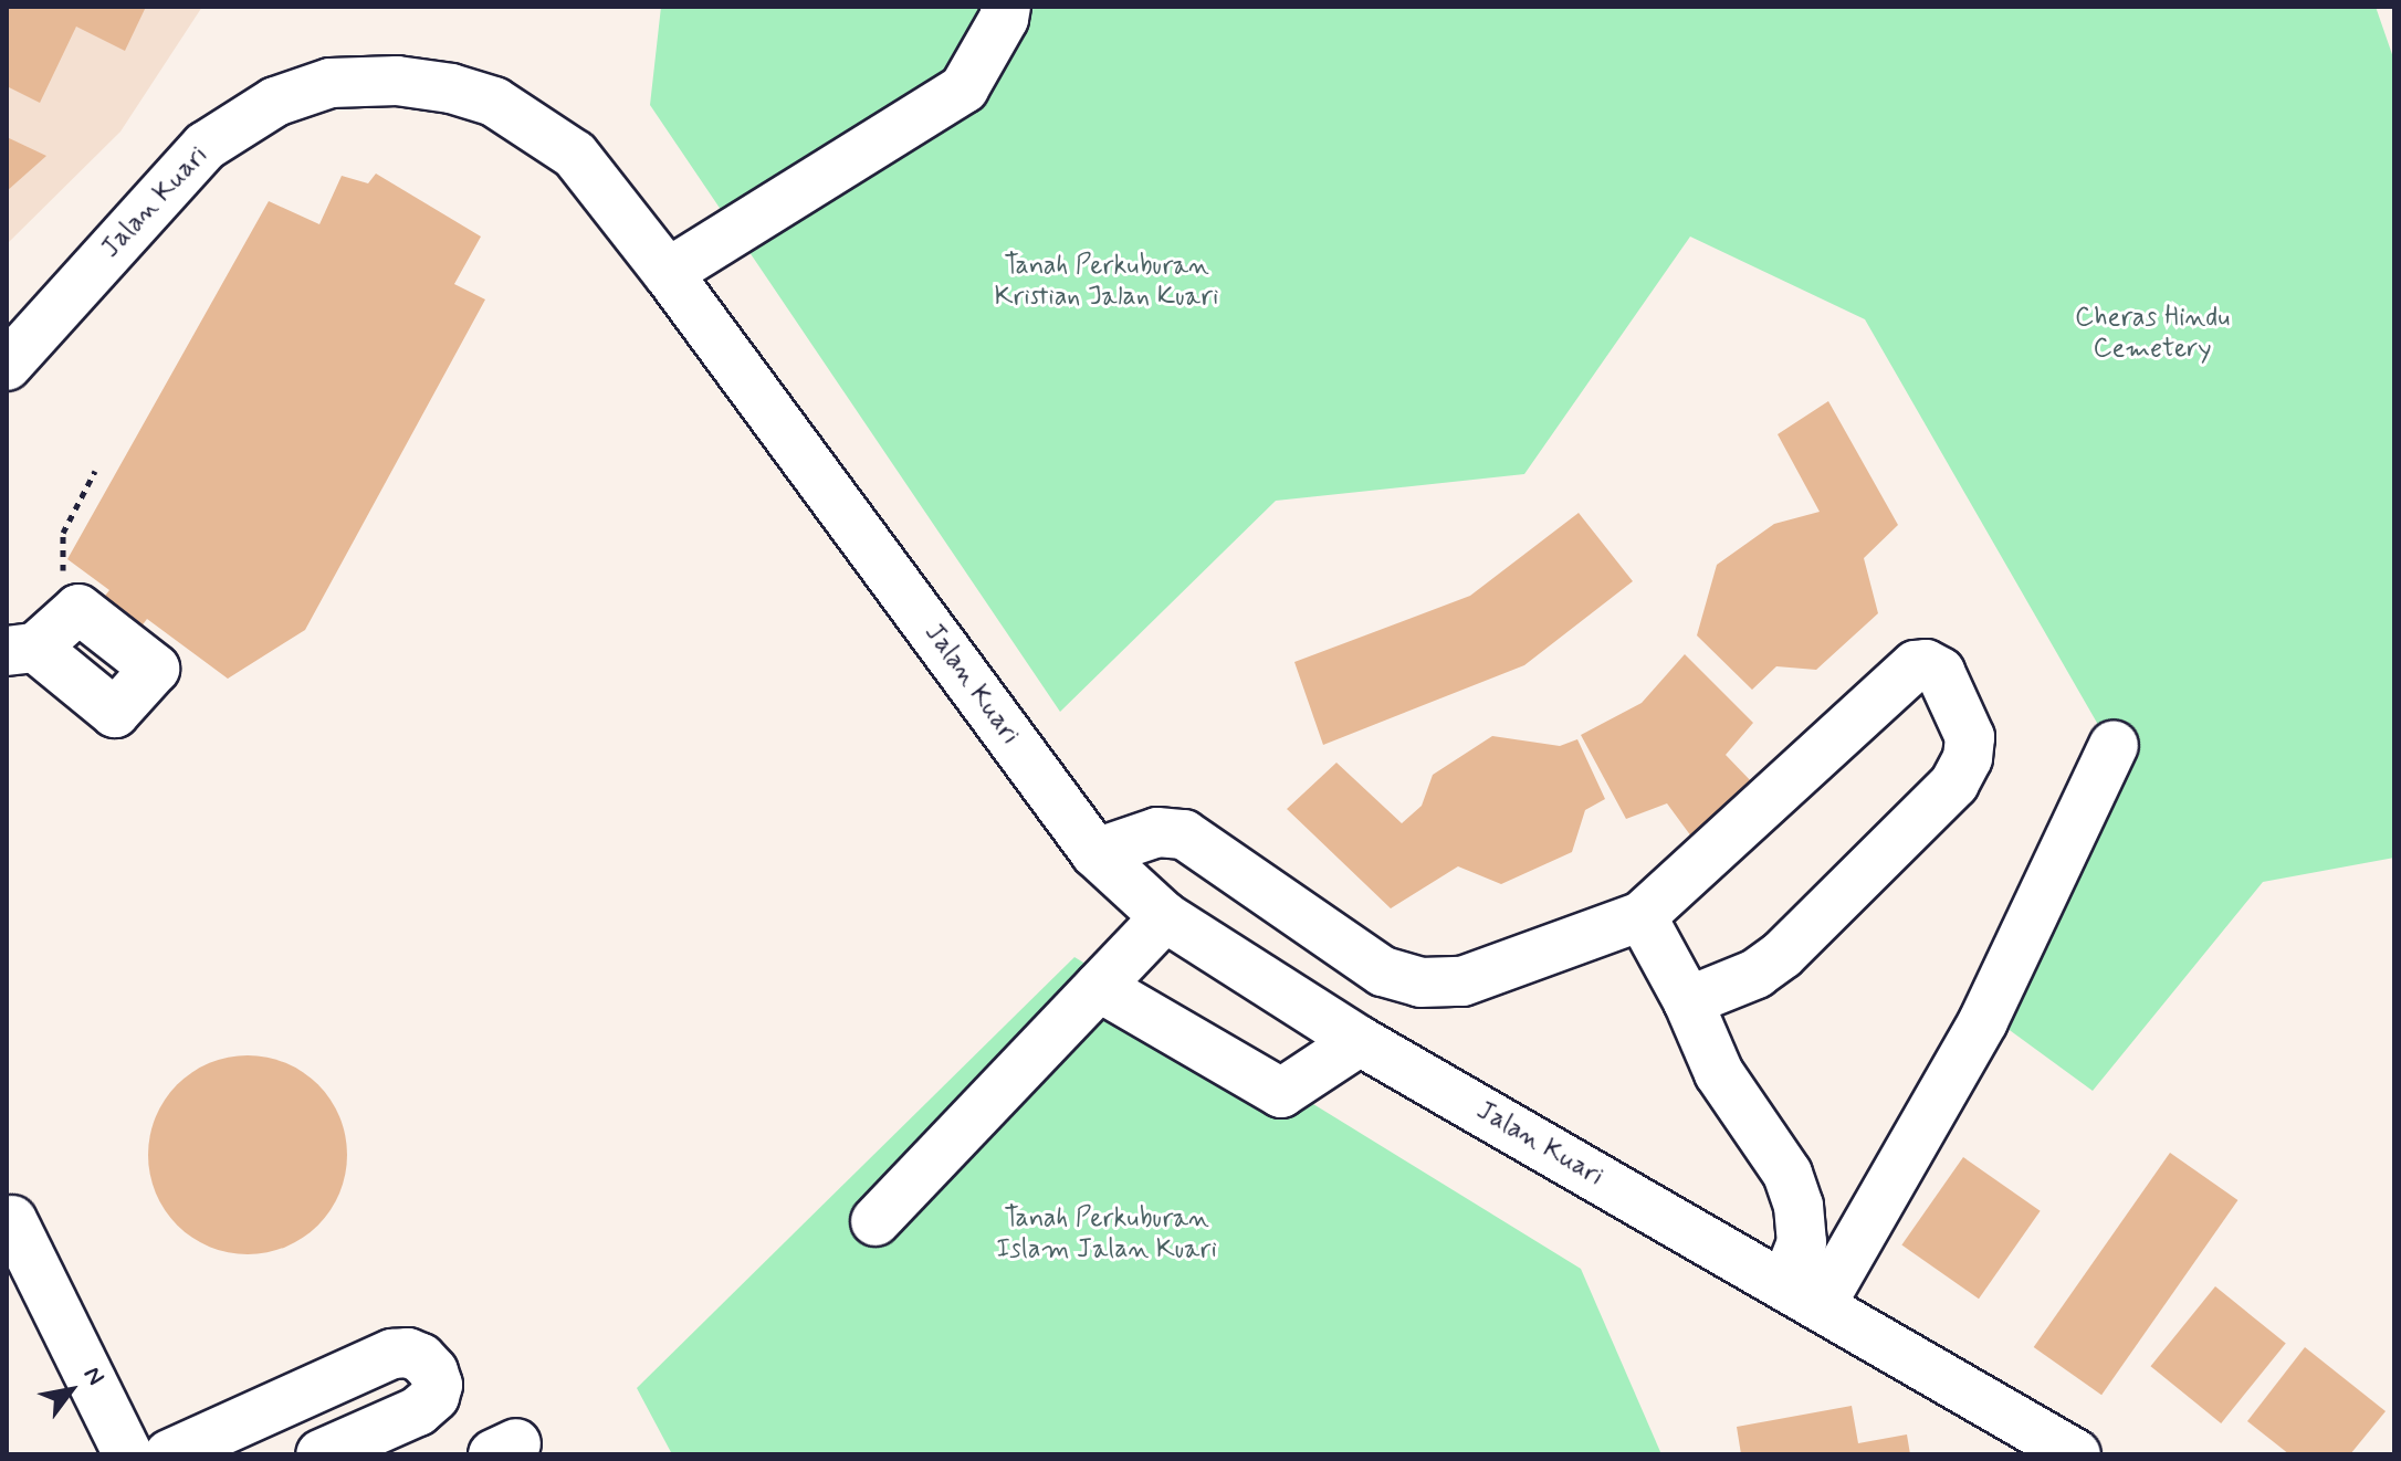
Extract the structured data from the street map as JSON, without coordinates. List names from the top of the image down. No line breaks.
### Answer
{"streets":{"street":["Jalan Kuari"]},"parks":["Tanah Perkuburan Kristian Jalan Kuari","Cheras Hindu Cemetery","Tanah Perkuburan Islam Jalan Kuari"],"north":"top right"}
